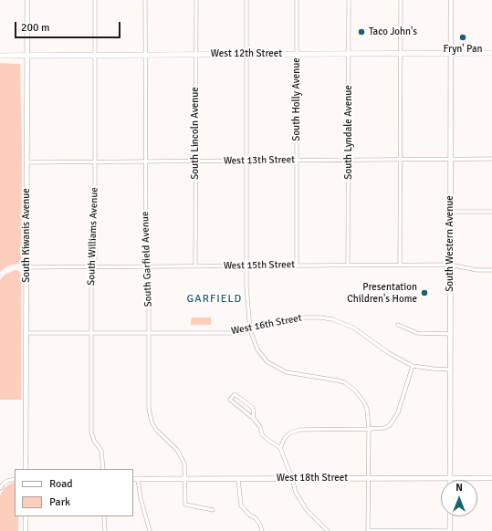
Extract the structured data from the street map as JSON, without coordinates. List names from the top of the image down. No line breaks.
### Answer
{"streets":{"main road":["West 12th Street"],"street":["South Holly Avenue","South Lyndale Avenue","South Lincoln Avenue","West 13th Street","South Kiwanis Avenue","South Williams Avenue","South Western Avenue","South Garfield Avenue","West 15th Street","West 16th Street","West 18th Street"]},"crossings":[["West 12th Street","South Holly Avenue"],["West 12th Street","South Lyndale Avenue"],["West 12th Street","South Lincoln Avenue"],["West 12th Street","South Kiwanis Avenue"],["West 12th Street","South Williams Avenue"],["West 12th Street","South Western Avenue"],["West 12th Street","South Garfield Avenue"],["South Holly Avenue","West 13th Street"],["South Holly Avenue","West 15th Street"],["South Lyndale Avenue","West 13th Street"],["South Lyndale Avenue","West 15th Street"],["South Lincoln Avenue","West 13th Street"],["South Lincoln Avenue","West 15th Street"],["West 13th Street","South Kiwanis Avenue"],["West 13th Street","South Williams Avenue"],["West 13th Street","South Western Avenue"],["West 13th Street","South Garfield Avenue"],["South Kiwanis Avenue","West 15th Street"],["South Kiwanis Avenue","West 16th Street"],["South Williams Avenue","West 15th Street"],["South Williams Avenue","West 16th Street"],["South Western Avenue","West 15th Street"],["South Western Avenue","West 16th Street"],["South Western Avenue","West 18th Street"],["South Garfield Avenue","West 15th Street"],["South Garfield Avenue","West 16th Street"],["South Garfield Avenue","West 18th Street"]],"districts":["GARFIELD"],"places":["Taco John's","Fryn' Pan","Presentation Children's Home"],"legend":["Road","Park"],"scale_bar":"200 m","north":"top"}
